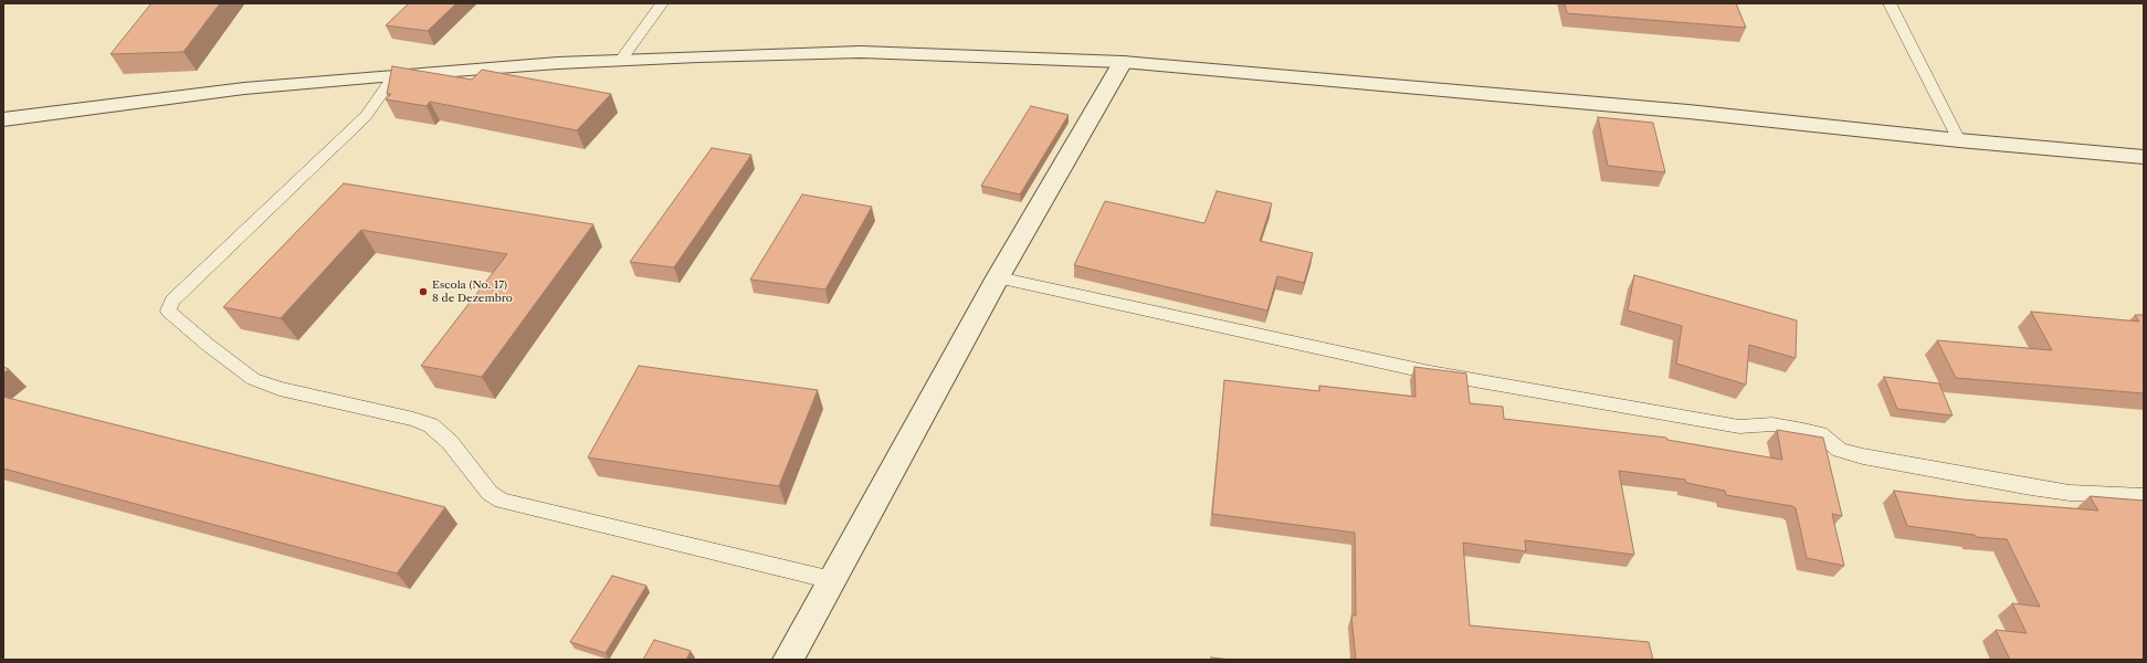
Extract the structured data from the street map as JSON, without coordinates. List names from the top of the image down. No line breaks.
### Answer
{"places":["Escola (No. 17) 8 de Dezembro"]}
